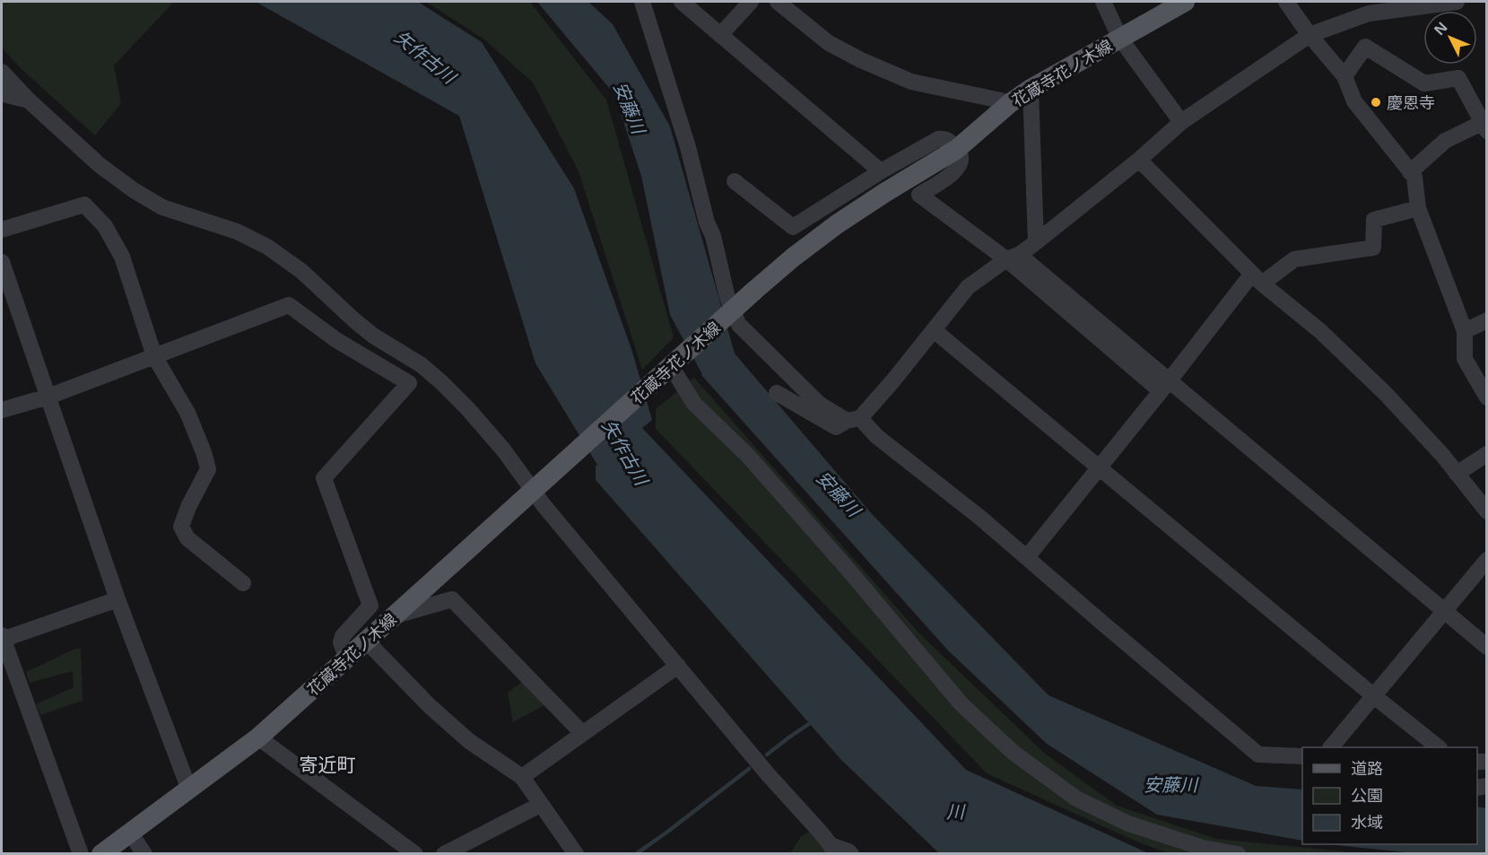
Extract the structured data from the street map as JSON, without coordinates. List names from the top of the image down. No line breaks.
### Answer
{"streets":{"main road":["花蔵寺花ノ木線"]},"districts":["寄近町"],"water":["矢作古川","安藤川","川"],"places":["慶恩寺"],"legend":["道路","公園","水域"],"north":"top left"}
